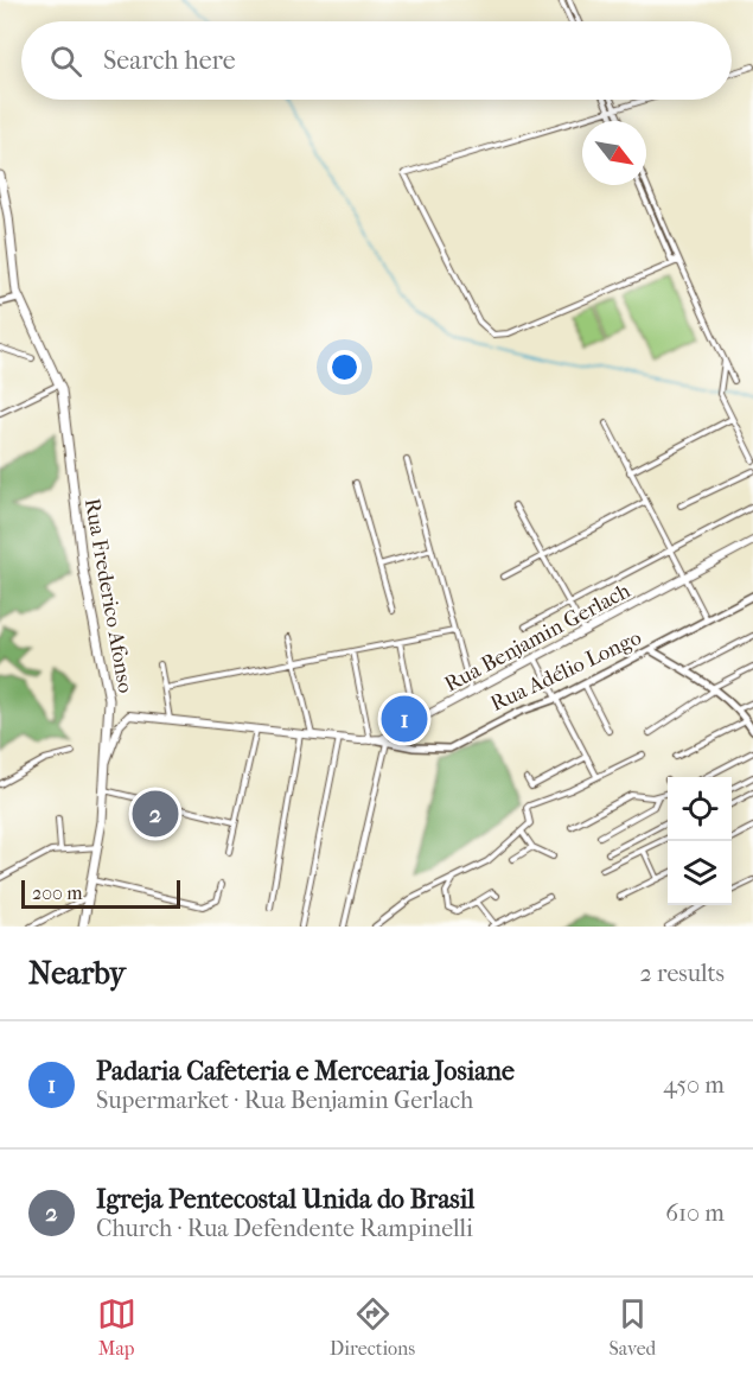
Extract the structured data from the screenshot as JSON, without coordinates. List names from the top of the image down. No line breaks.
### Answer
{"streets":{"main road":["Rua Frederico Afonso","Rua Benjamin Gerlach"],"street":["Rua Adélio Longo"]},"crossings":[["Rua Benjamin Gerlach","Rua Adélio Longo"]],"scale_bar":"200 m","north":"bottom right","page":{"search":"Search here","pins":["1","2"],"scale":"200 m","heading":["Nearby","2 results"],"list":[{"mark":"1","name":"Padaria Cafeteria e Mercearia Josiane","note":"Supermarket · Rua Benjamin Gerlach","value":"450 m"},{"mark":"2","name":"Igreja Pentecostal Unida do Brasil","note":"Church · Rua Defendente Rampinelli","value":"610 m"}],"nav":["Map","Directions","Saved"]}}
